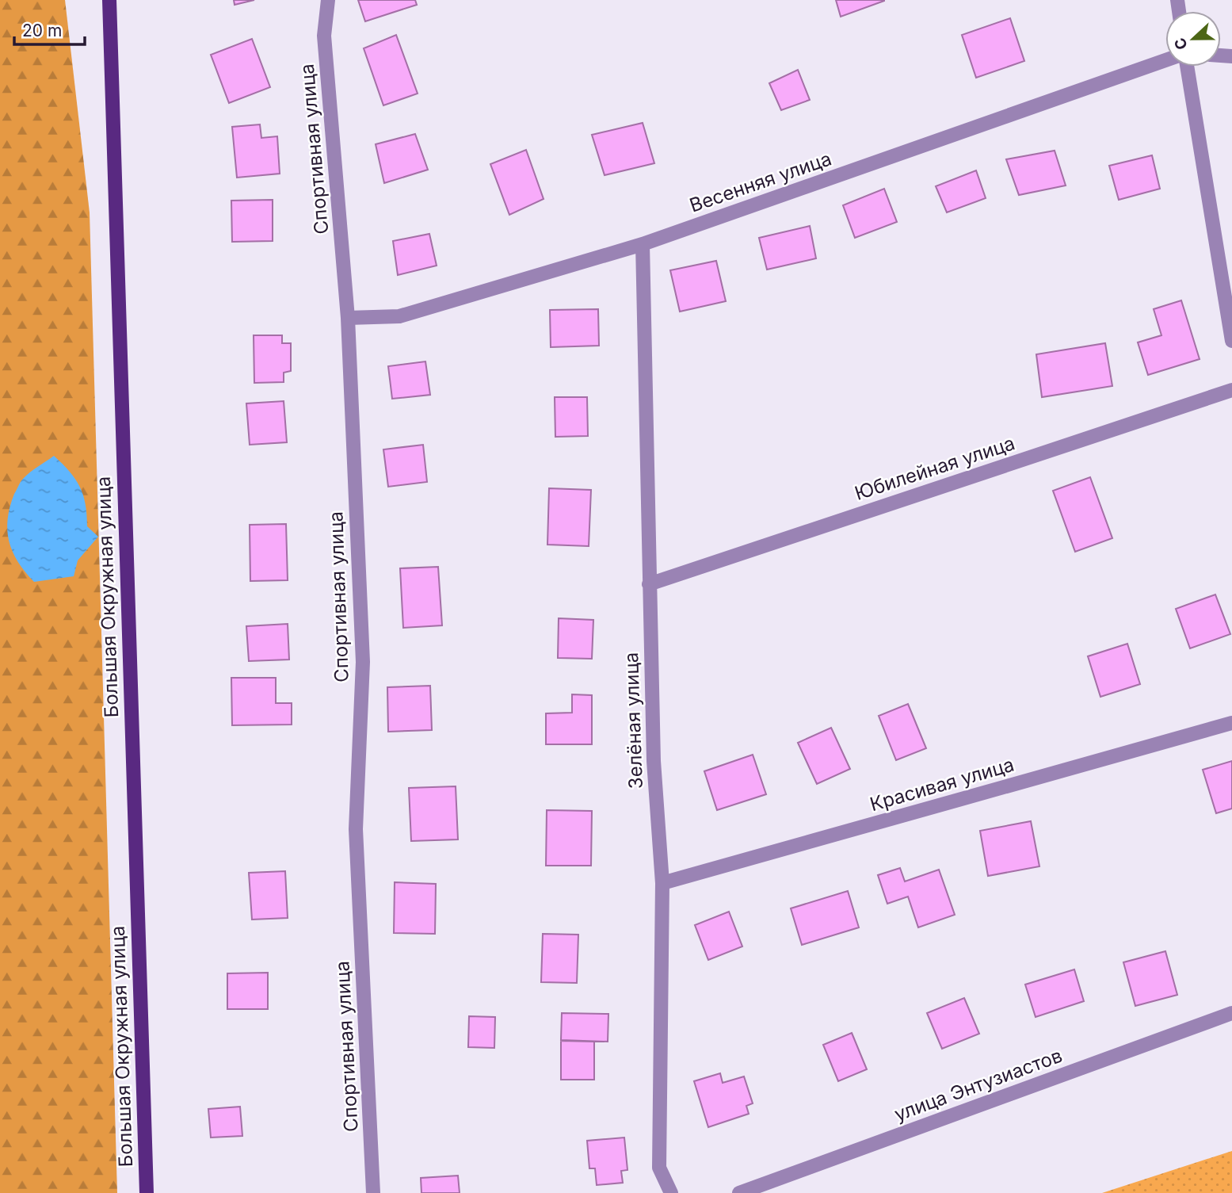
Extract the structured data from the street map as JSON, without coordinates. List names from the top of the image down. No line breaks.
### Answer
{"streets":{"main road":["Большая Окружная улица"],"street":["Спортивная улица","Весенняя улица","Юбилейная улица","Зелёная улица","Красивая улица","улица Энтузиастов"]},"crossings":[["Спортивная улица","Весенняя улица"],["Весенняя улица","Зелёная улица"],["Юбилейная улица","Зелёная улица"],["Зелёная улица","Красивая улица"]],"scale_bar":"20 m","north":"left"}
